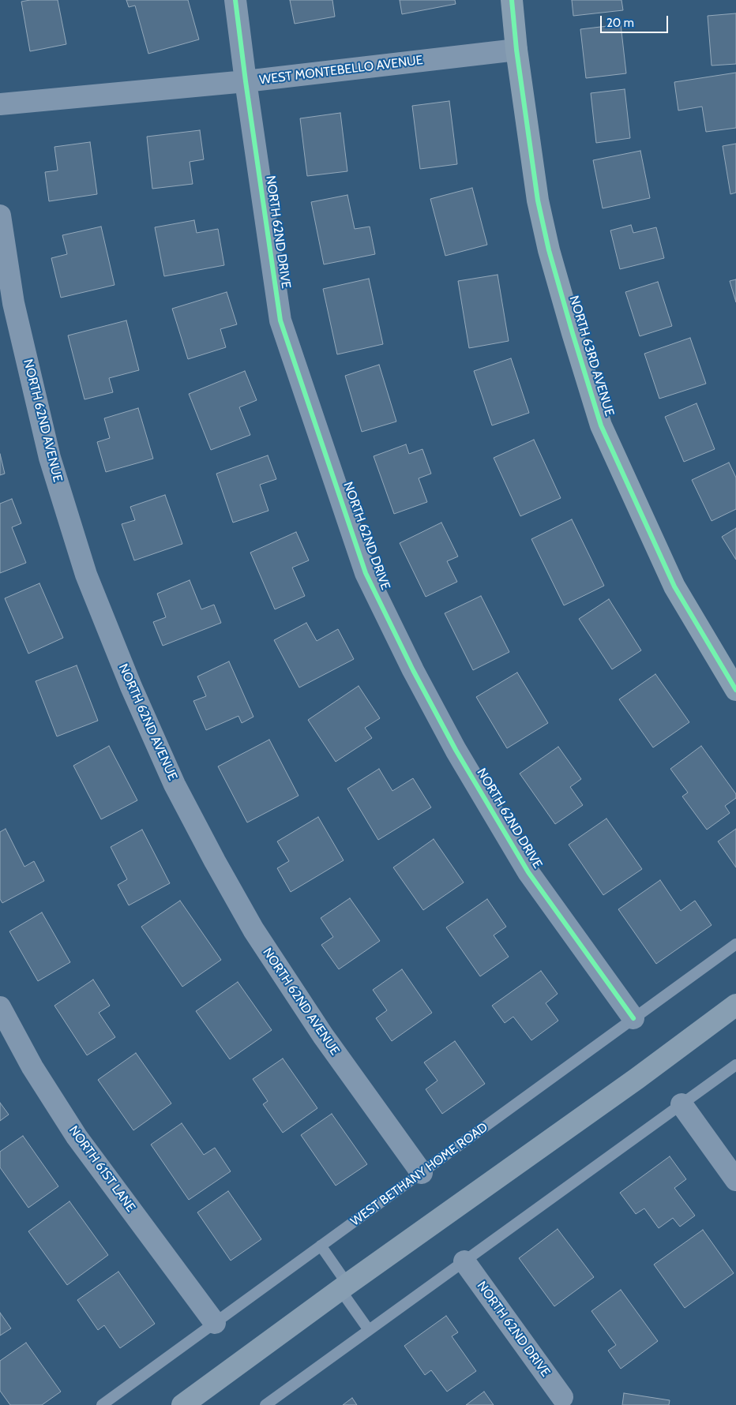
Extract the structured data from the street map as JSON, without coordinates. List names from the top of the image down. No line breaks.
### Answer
{"streets":{"street":["WEST MONTEBELLO AVENUE","NORTH 62ND DRIVE","NORTH 63RD AVENUE","NORTH 62ND AVENUE","NORTH 61ST LANE"],"lane":["WEST BETHANY HOME ROAD"]},"crossings":[["WEST MONTEBELLO AVENUE","NORTH 62ND DRIVE"],["WEST MONTEBELLO AVENUE","NORTH 63RD AVENUE"],["NORTH 62ND DRIVE","WEST BETHANY HOME ROAD"],["NORTH 62ND AVENUE","WEST BETHANY HOME ROAD"],["NORTH 61ST LANE","WEST BETHANY HOME ROAD"]],"scale_bar":"20 m"}
